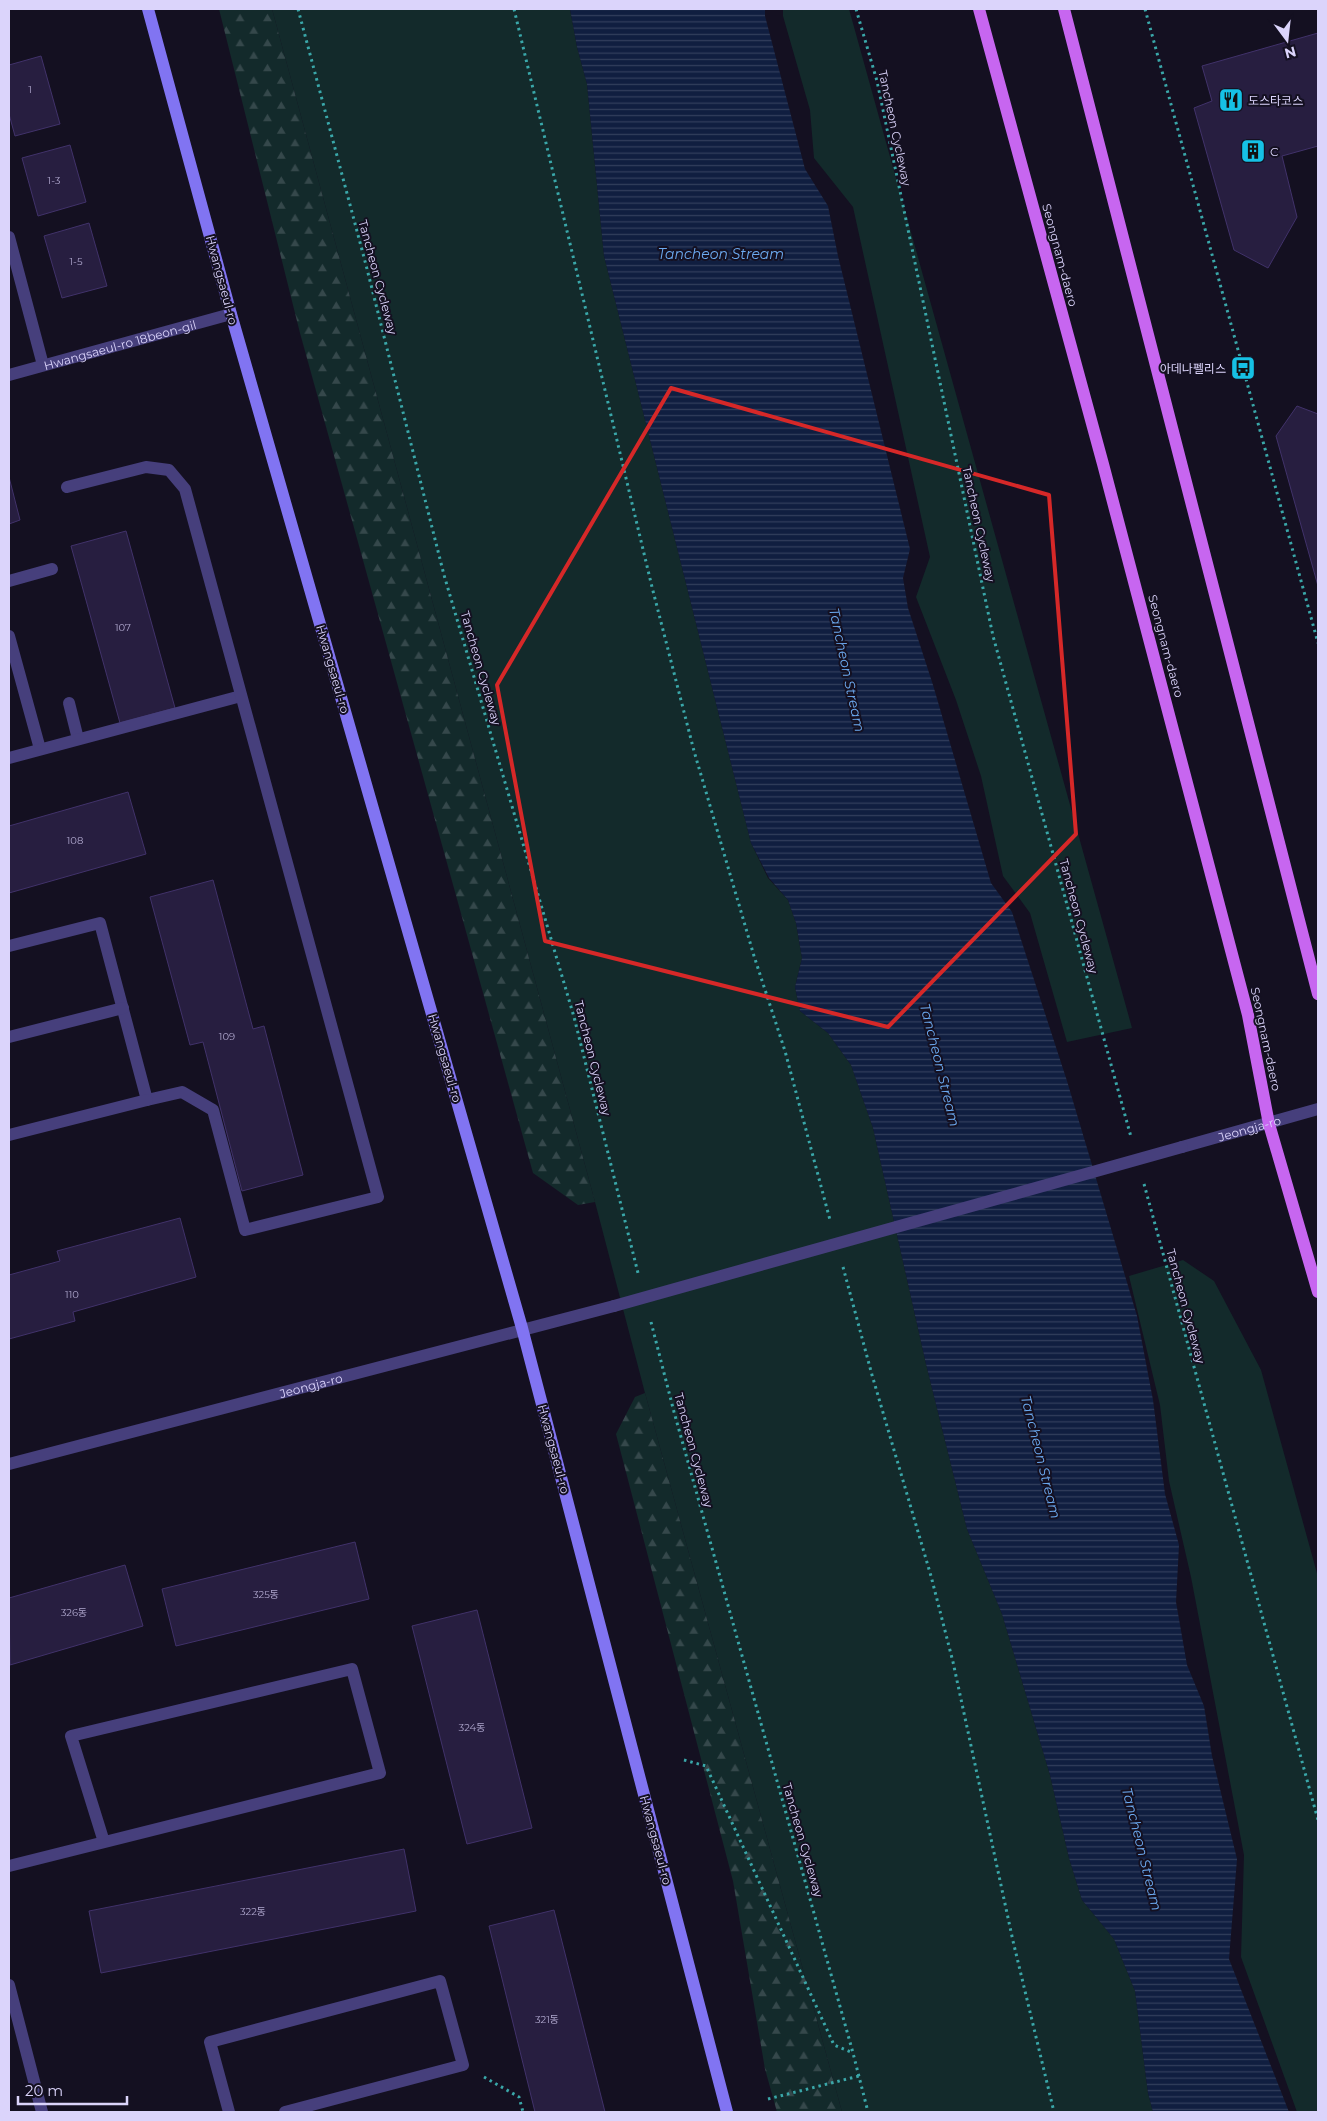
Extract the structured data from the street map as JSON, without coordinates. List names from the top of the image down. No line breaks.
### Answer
{"streets":{"main road":["Seongnam-daero","Hwangsaeul-ro"],"street":["Hwangsaeul-ro 18beon-gil","Jeongja-ro"],"path":["Tancheon Cycleway"]},"crossings":[["Seongnam-daero","Jeongja-ro"],["Hwangsaeul-ro","Hwangsaeul-ro 18beon-gil"],["Hwangsaeul-ro","Jeongja-ro"]],"water":["Tancheon Stream"],"places":{"restaurant":["도스타코스"],"building":["C"],"bus stop":["아데나펠리스"]},"house_numbers":["1","1-3","1-5","107","108","109","110","325동","326동","324동","322동","321동"],"scale_bar":"20 m","north":"bottom"}
